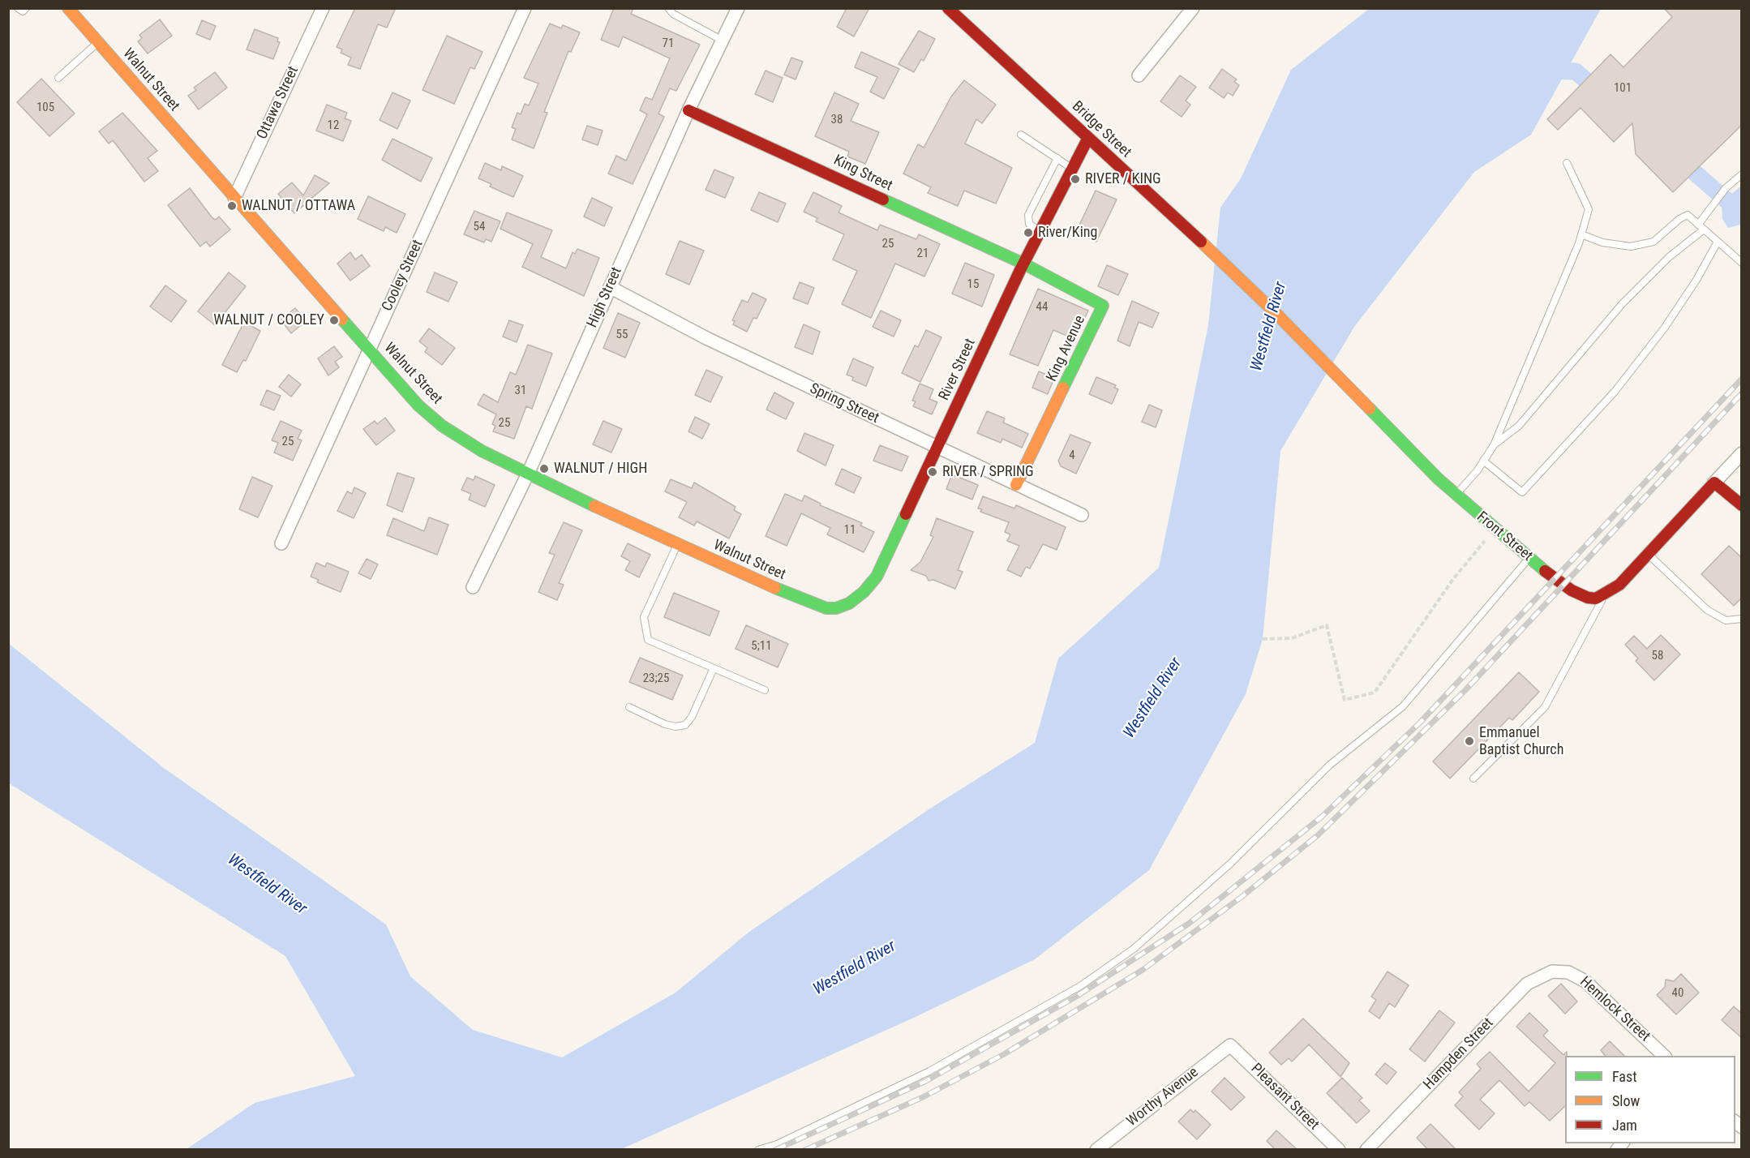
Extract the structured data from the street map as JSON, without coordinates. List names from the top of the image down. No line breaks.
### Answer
{"streets":{"street":["Walnut Street","Ottawa Street","Bridge Street","King Street","Cooley Street","High Street","King Avenue","River Street","Spring Street","Front Street","Hemlock Street","Hampden Street","Worthy Avenue","Pleasant Street"]},"crossings":[["Walnut Street","Ottawa Street"],["Walnut Street","Cooley Street"],["Walnut Street","High Street"],["Walnut Street","River Street"],["Bridge Street","River Street"],["Bridge Street","Front Street"],["King Street","High Street"],["King Street","King Avenue"],["King Street","River Street"],["High Street","Spring Street"],["King Avenue","River Street"],["King Avenue","Spring Street"],["River Street","Spring Street"],["Hemlock Street","Hampden Street"],["Worthy Avenue","Pleasant Street"]],"water":["Westfield River"],"places":["RIVER / KING","WALNUT / OTTAWA","River/King","WALNUT / COOLEY","WALNUT / HIGH","RIVER / SPRING","Emmanuel Baptist Church"],"house_numbers":["71","101","105","38","12","54","25","21","15","44","55","31","25","25","4","11","5;11","58","23;25","40"],"legend":["Fast","Slow","Jam"]}
